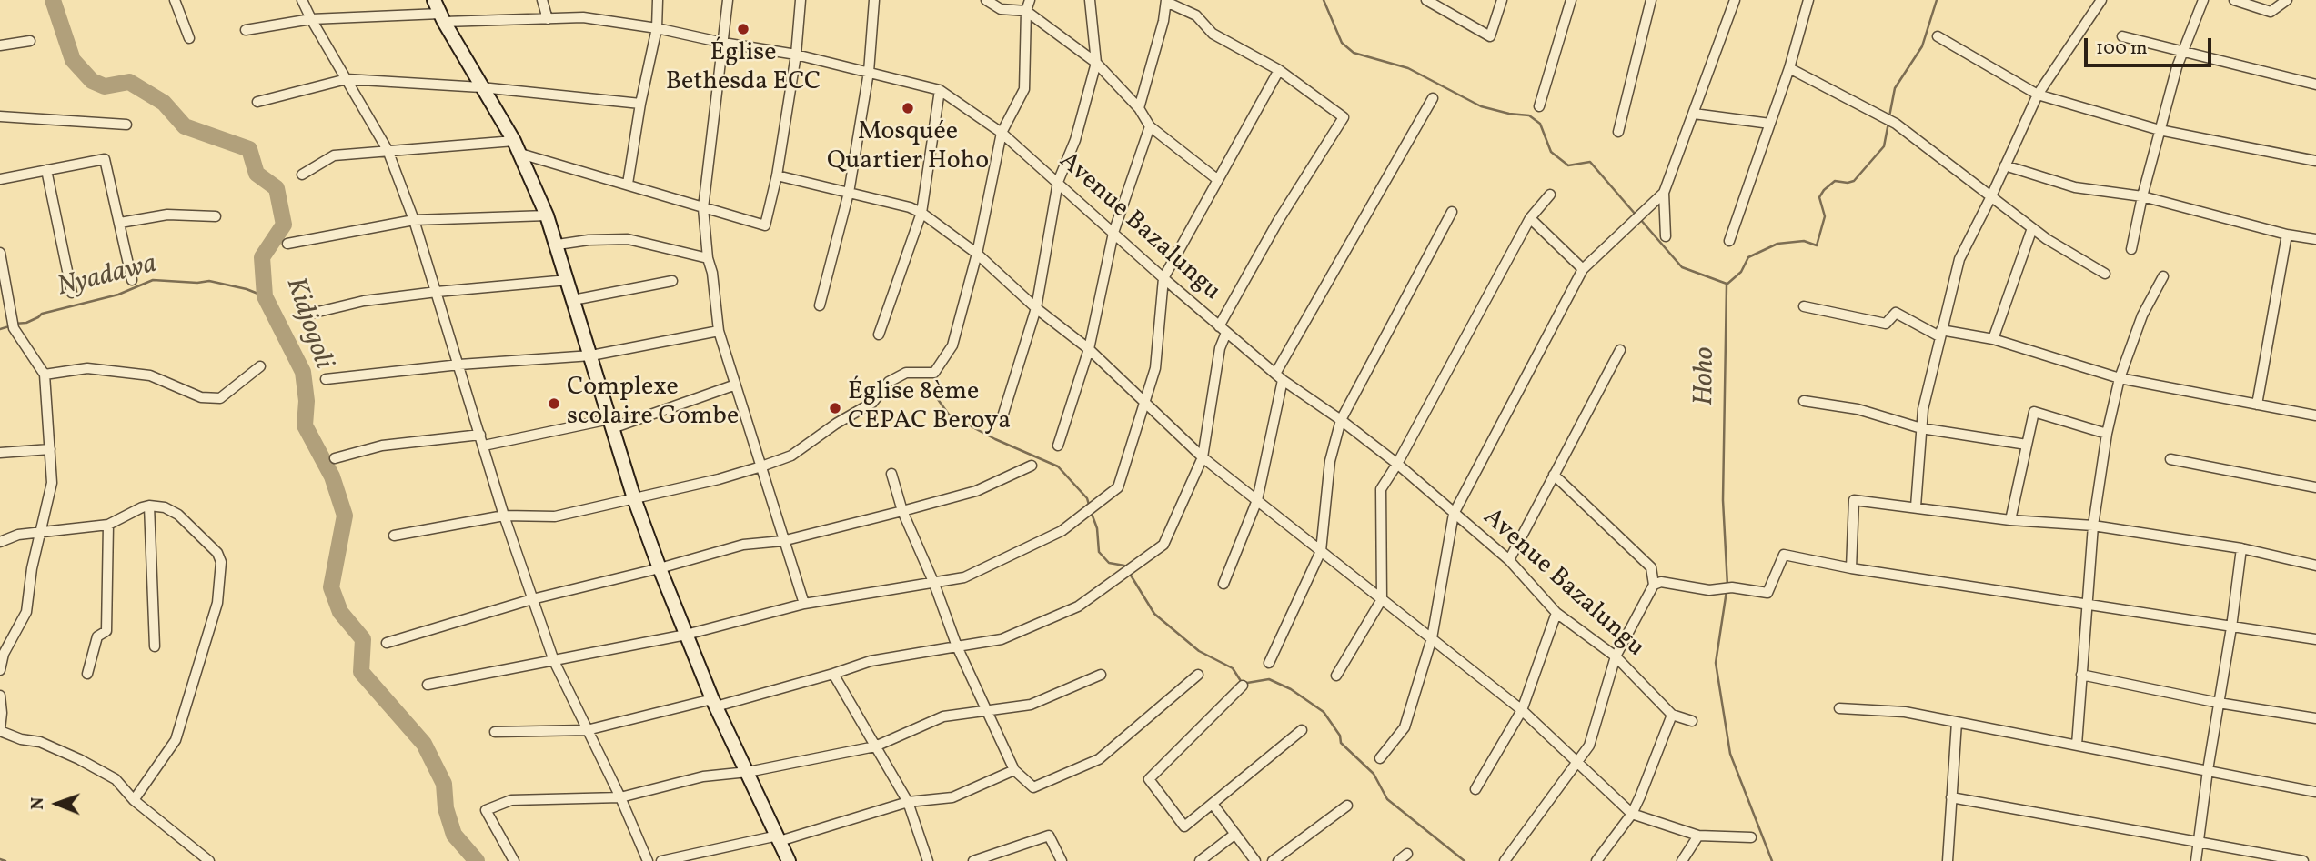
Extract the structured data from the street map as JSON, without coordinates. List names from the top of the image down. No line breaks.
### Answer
{"streets":{"street":["Avenue Bazalungu"]},"water":["Nyadawa","Kidjogoli","Hoho"],"places":["Église Bethesda ECC","Mosquée Quartier Hoho","Complexe scolaire Gombe","Église 8ème CEPAC Beroya"],"scale_bar":"100 m","north":"left"}
